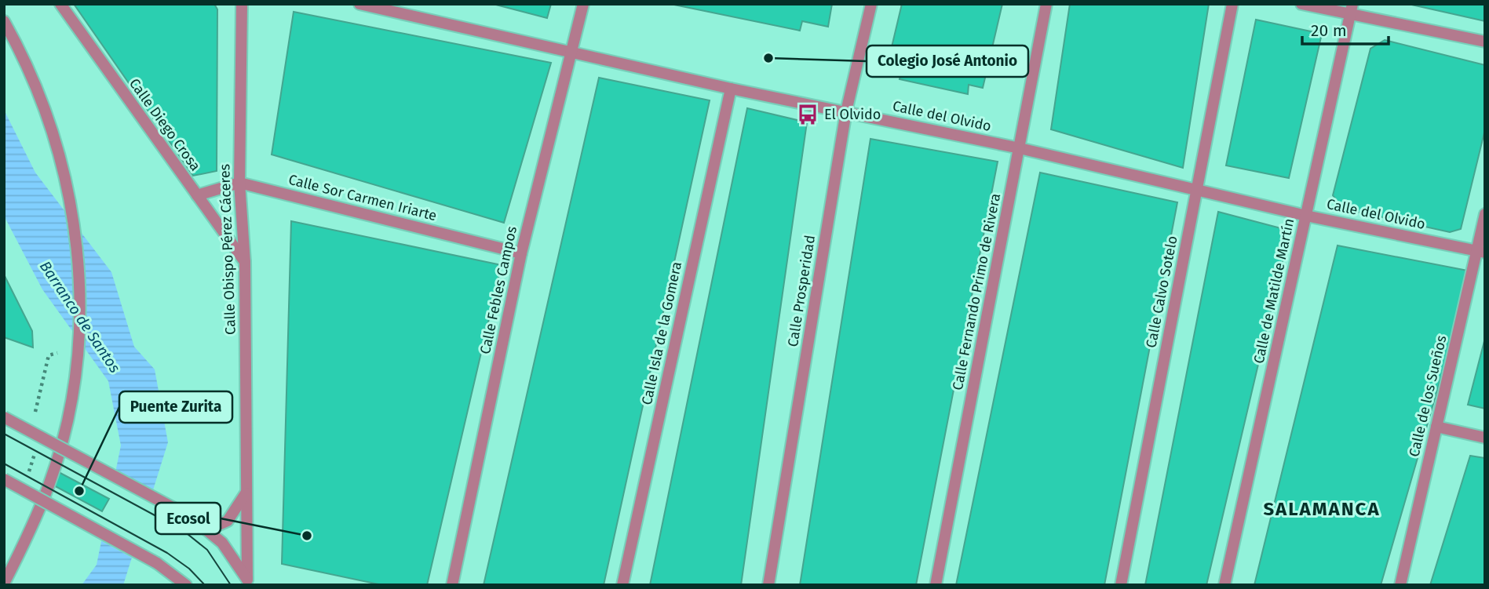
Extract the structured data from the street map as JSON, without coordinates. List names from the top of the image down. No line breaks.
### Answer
{"streets":{"street":["Calle del Olvido","Calle Diego Crosa","Calle Sor Carmen Iriarte","Calle Obispo Pérez Cáceres","Calle Febles Campos","Calle Prosperidad","Calle de Matilde Martín","Calle Fernando Primo de Rivera","Calle Calvo Sotelo","Calle Isla de la Gomera","Calle de los Sueños"]},"crossings":[["Calle del Olvido","Calle Febles Campos"],["Calle del Olvido","Calle Prosperidad"],["Calle del Olvido","Calle de Matilde Martín"],["Calle del Olvido","Calle Fernando Primo de Rivera"],["Calle del Olvido","Calle Calvo Sotelo"],["Calle del Olvido","Calle Isla de la Gomera"],["Calle del Olvido","Calle de los Sueños"],["Calle Diego Crosa","Calle Obispo Pérez Cáceres"],["Calle Sor Carmen Iriarte","Calle Obispo Pérez Cáceres"],["Calle Sor Carmen Iriarte","Calle Febles Campos"]],"districts":["SALAMANCA"],"water":["Barranco de Santos"],"places":{"other":["Colegio José Antonio","Puente Zurita","Ecosol"],"bus stop":["El Olvido"]},"scale_bar":"20 m"}
